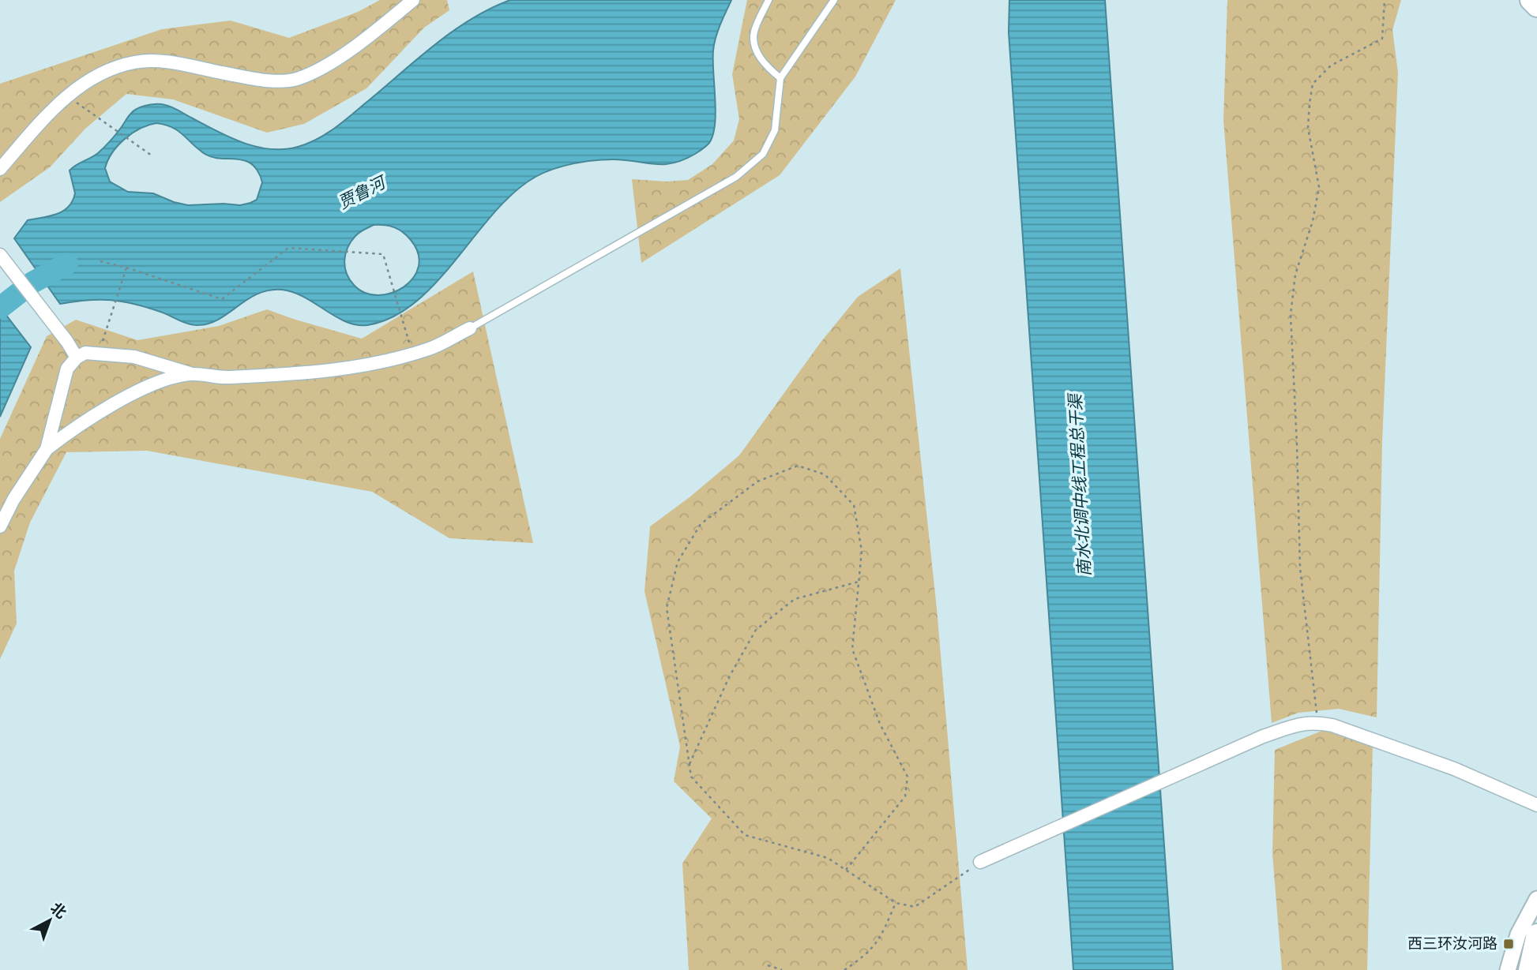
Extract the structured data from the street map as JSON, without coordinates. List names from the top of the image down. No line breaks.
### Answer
{"water":["贾鲁河","南水北调中线工程总干渠"],"places":{"transit":["西三环汝河路"]},"north":"top right"}
